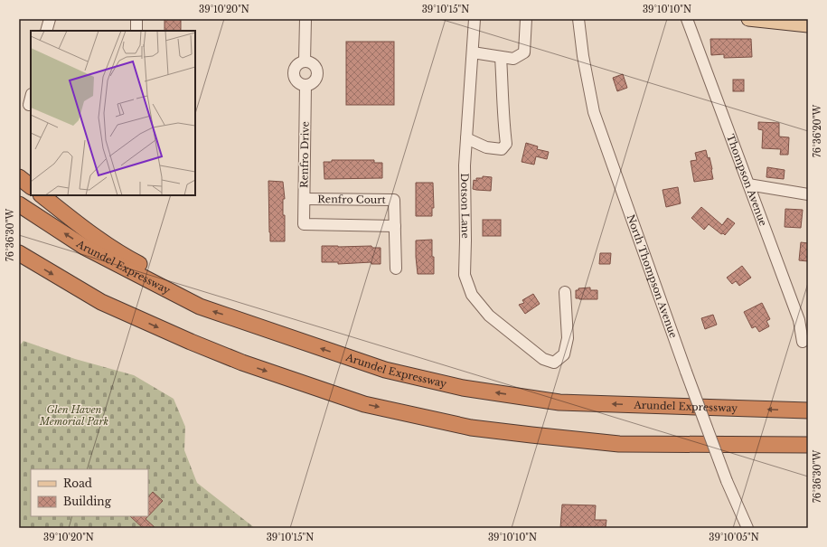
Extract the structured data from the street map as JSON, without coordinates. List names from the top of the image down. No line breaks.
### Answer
{"streets":{"highway":["Arundel Expressway"],"street":["Renfro Drive","Thompson Avenue","Renfro Court","Dotson Lane","North Thompson Avenue"]},"crossings":[["Renfro Drive","Renfro Court"]],"parks":["Glen Haven Memorial Park"],"legend":["Road","Building"],"coordinates":["39°10'20\"N","39°10'15\"N","39°10'10\"N","76°36'20\"W","76°36'30\"W","39°10'05\"N"]}
